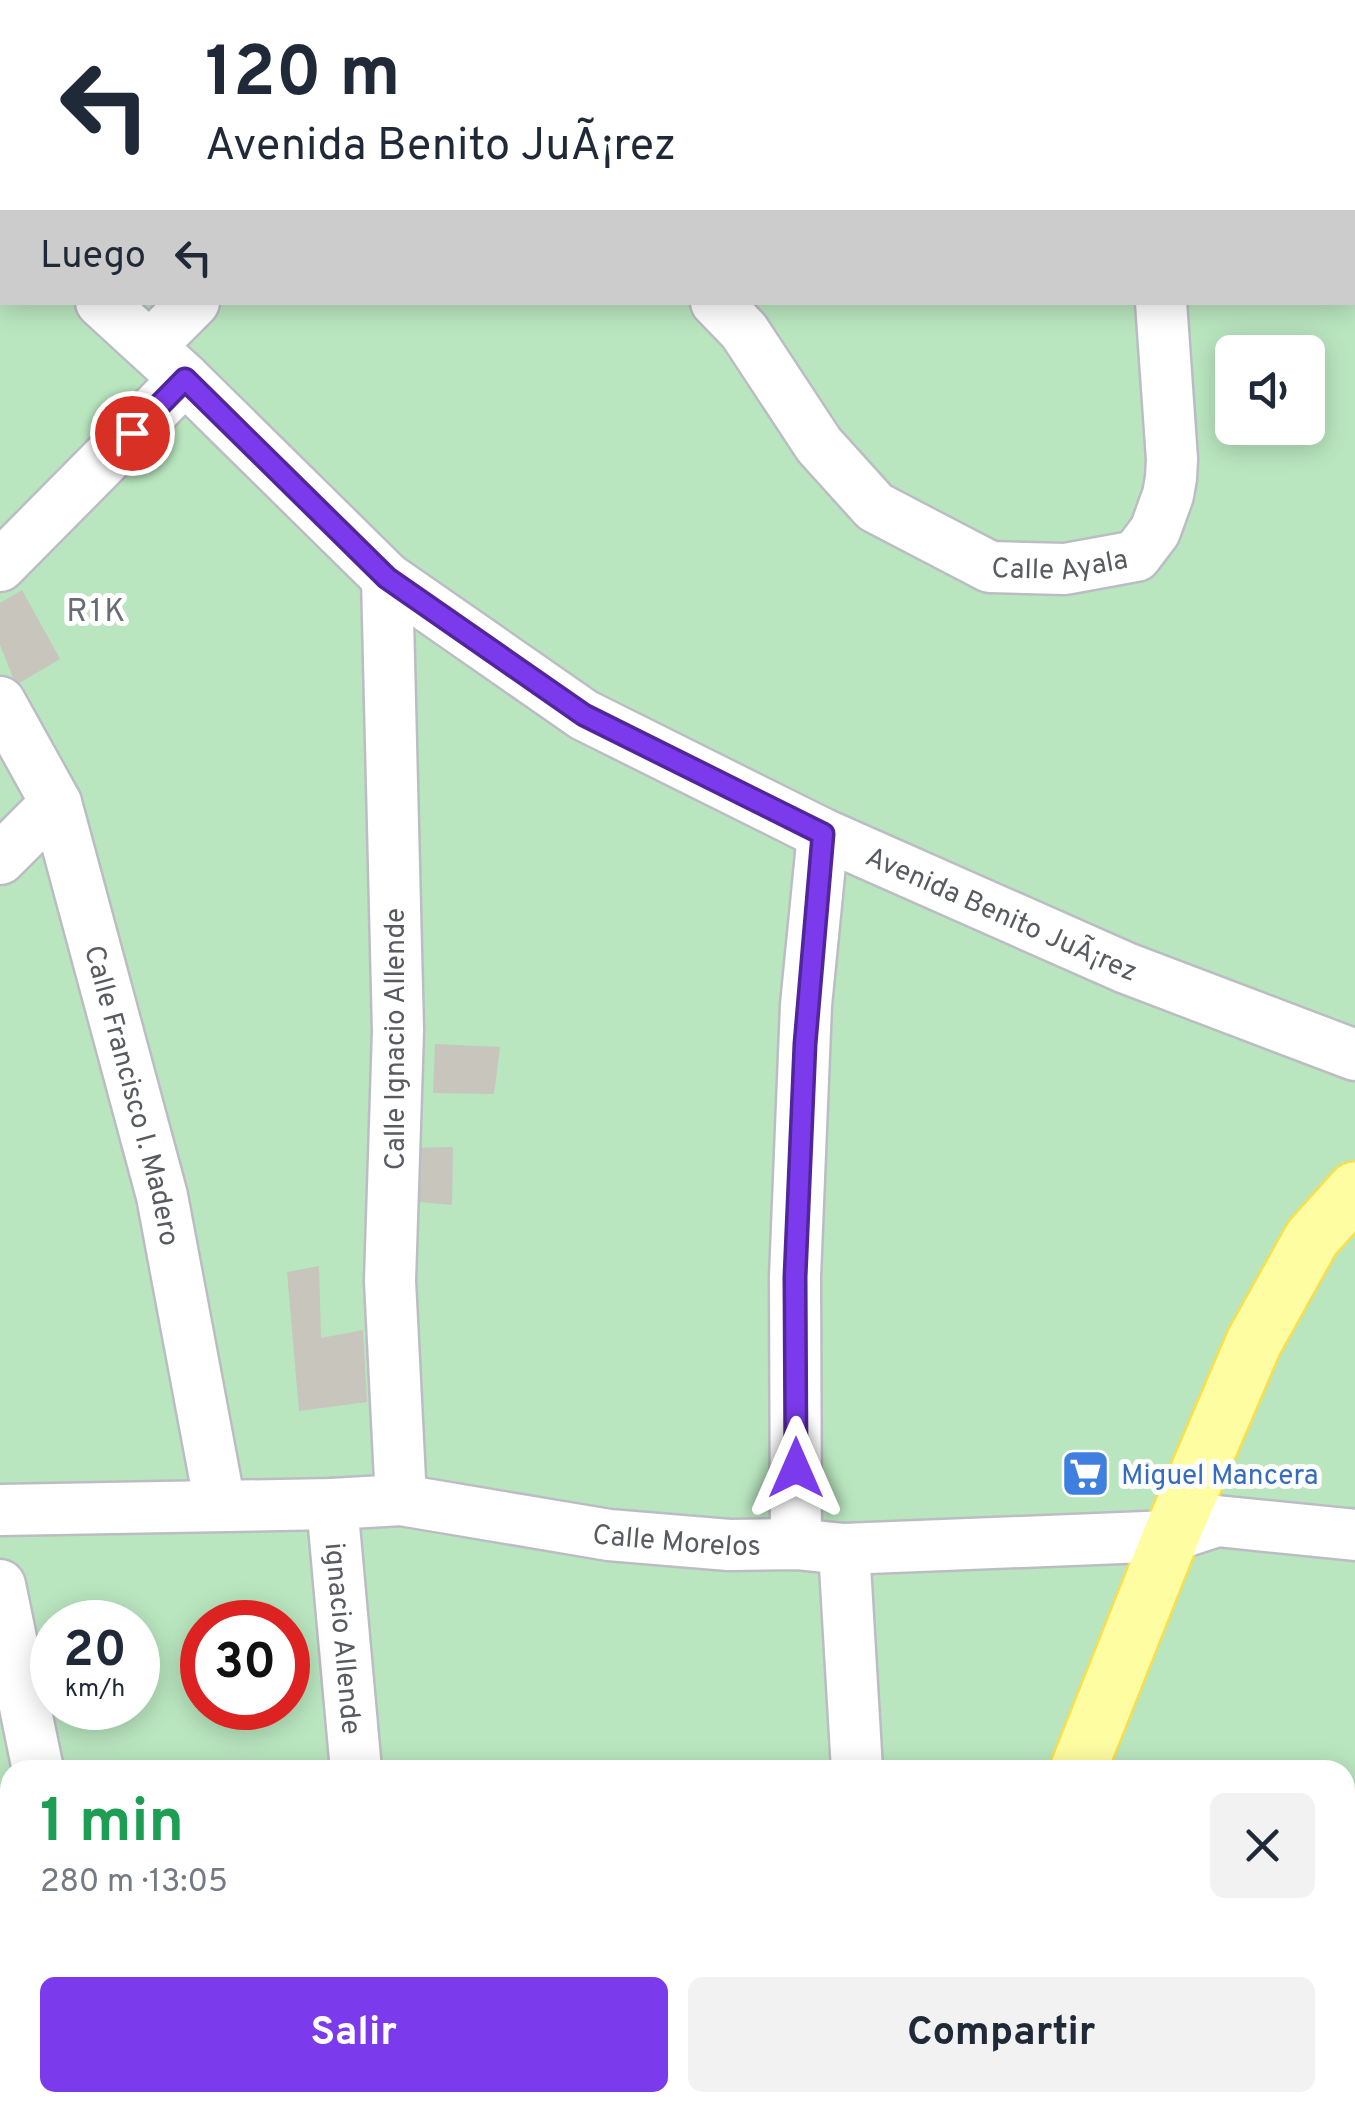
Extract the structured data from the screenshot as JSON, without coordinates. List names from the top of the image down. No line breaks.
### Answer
{"streets":{"street":["Calle Ayala","Avenida Benito JuÃ¡rez","Calle Ignacio Allende","Calle Francisco I. Madero","Calle Morelos","ignacio Allende"]},"crossings":[["Avenida Benito JuÃ¡rez","Calle Ignacio Allende"],["Calle Ignacio Allende","Calle Morelos"],["Calle Francisco I. Madero","Calle Morelos"],["Calle Morelos","ignacio Allende"]],"districts":["R1K"],"places":{"supermarket":["Miguel Mancera"]},"page":{"turn":["120 m","Avenida Benito JuÃ¡rez"],"then":"Luego","speed":"20 km/h","limit":"30","heading":["1 min","280 m · 13:05"],"buttons":["Salir","Compartir"]}}
